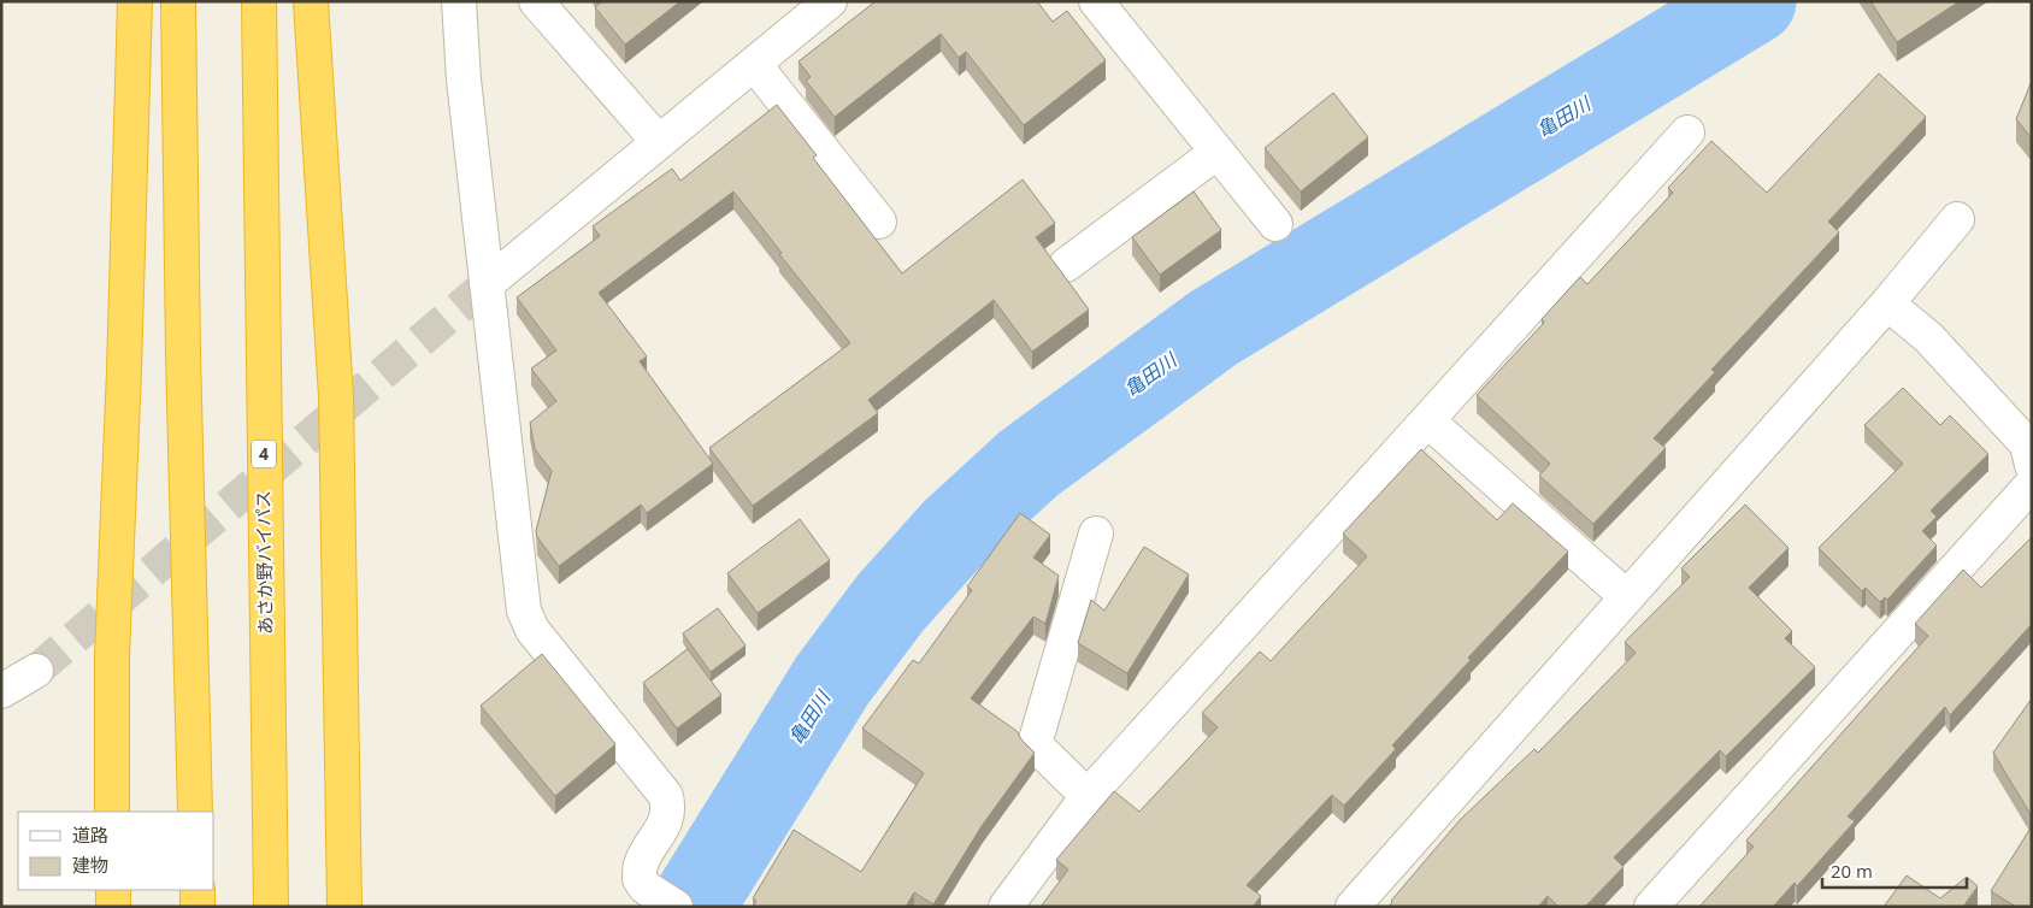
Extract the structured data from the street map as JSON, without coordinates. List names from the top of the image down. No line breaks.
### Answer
{"streets":{"highway":["4","あさか野バイパス"]},"water":["亀田川"],"legend":["道路","建物"],"scale_bar":"20 m"}
